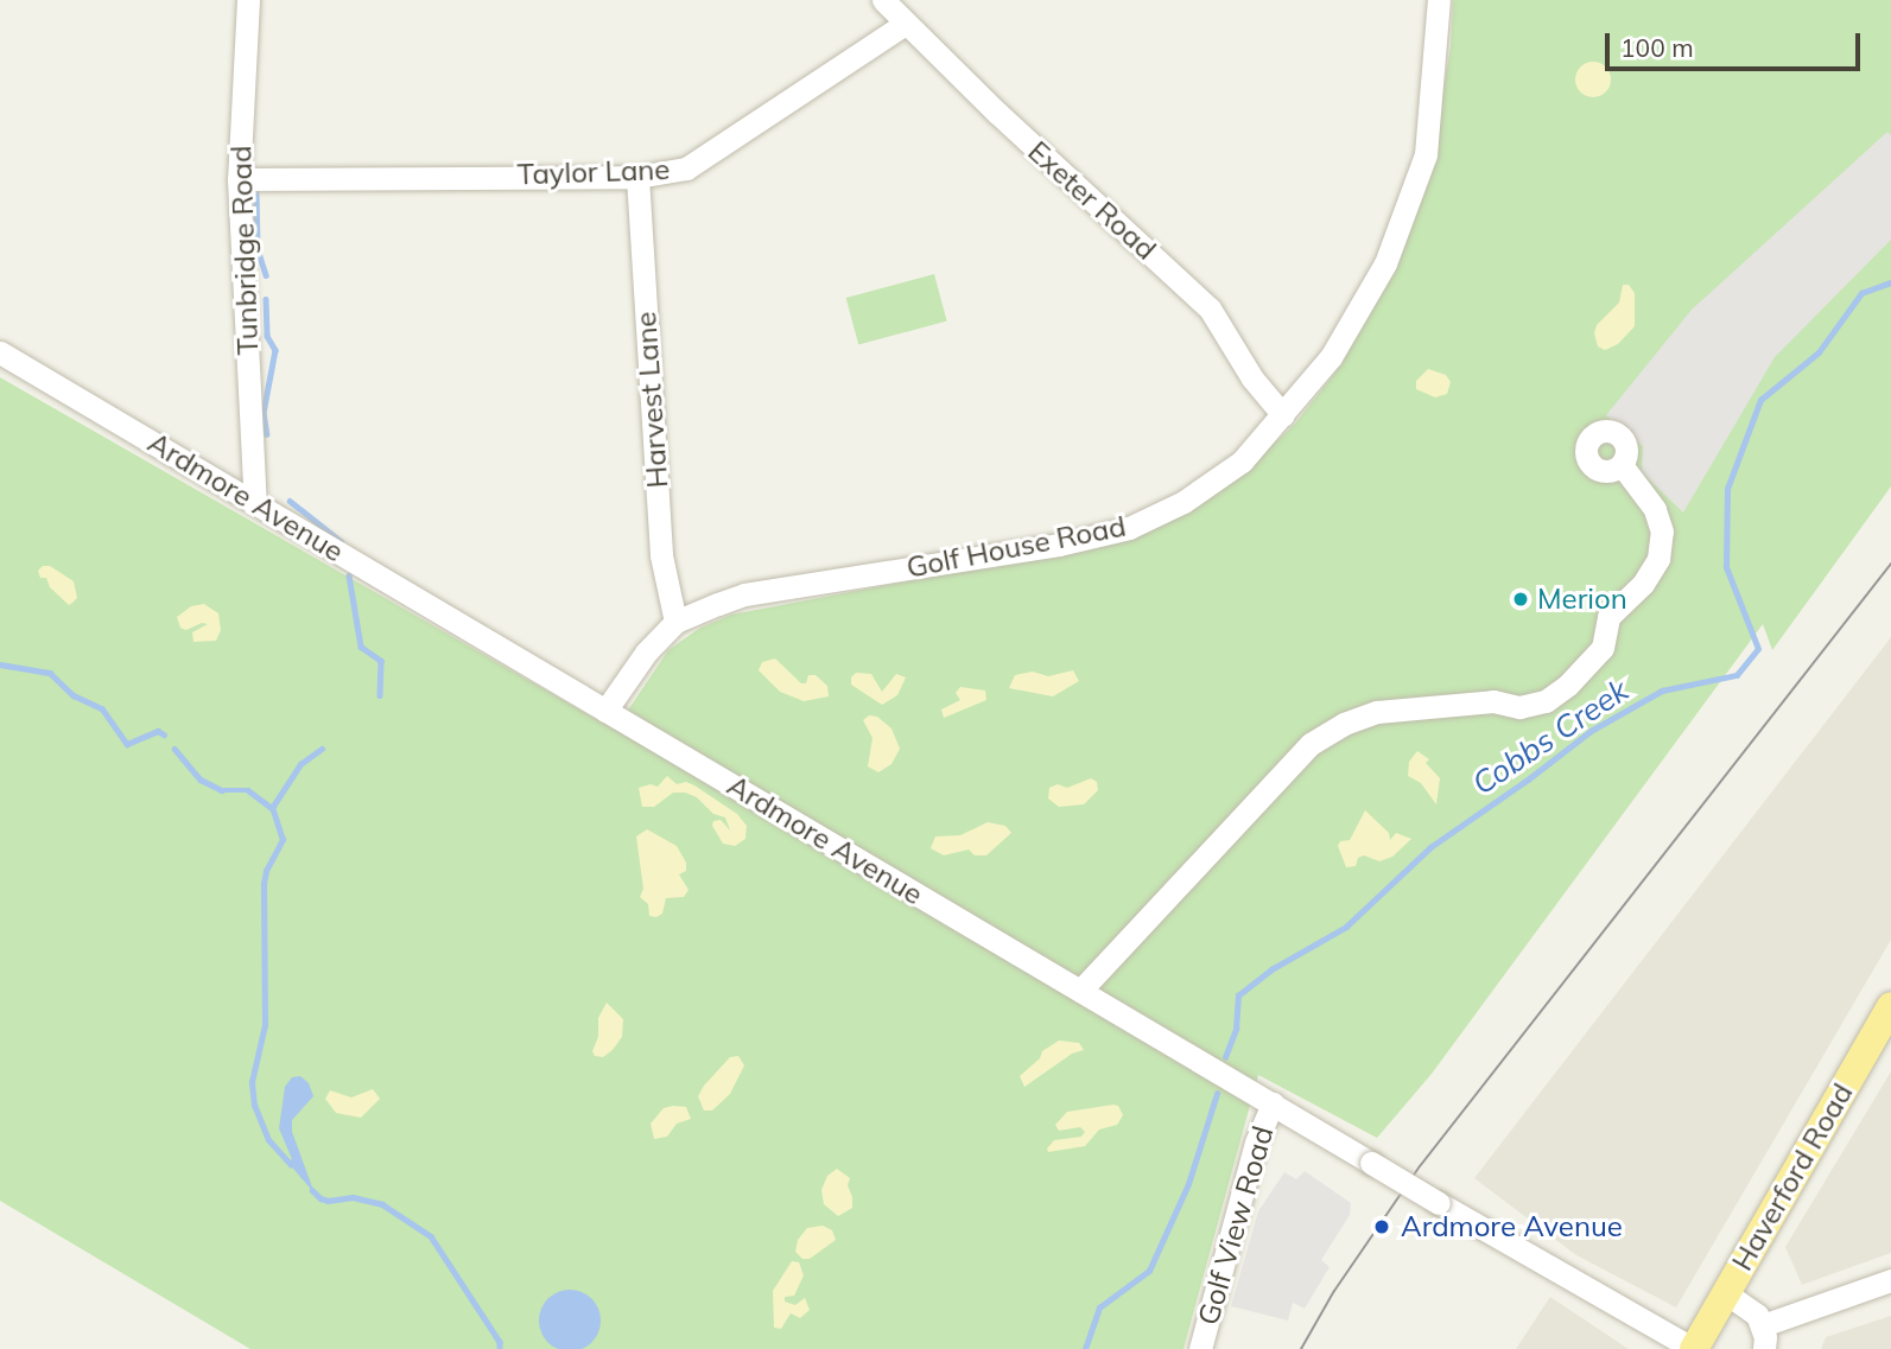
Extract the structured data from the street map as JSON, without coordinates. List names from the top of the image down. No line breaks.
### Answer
{"streets":{"main road":["Haverford Road"],"street":["Taylor Lane","Exeter Road","Tunbridge Road","Harvest Lane","Ardmore Avenue","Golf House Road","Golf View Road"]},"crossings":[["Taylor Lane","Exeter Road"],["Taylor Lane","Tunbridge Road"],["Taylor Lane","Harvest Lane"],["Exeter Road","Golf House Road"],["Tunbridge Road","Ardmore Avenue"],["Harvest Lane","Golf House Road"],["Ardmore Avenue","Golf House Road"],["Ardmore Avenue","Haverford Road"],["Ardmore Avenue","Golf View Road"]],"water":["Cobbs Creek"],"places":["Merion","Ardmore Avenue"],"scale_bar":"100 m"}
